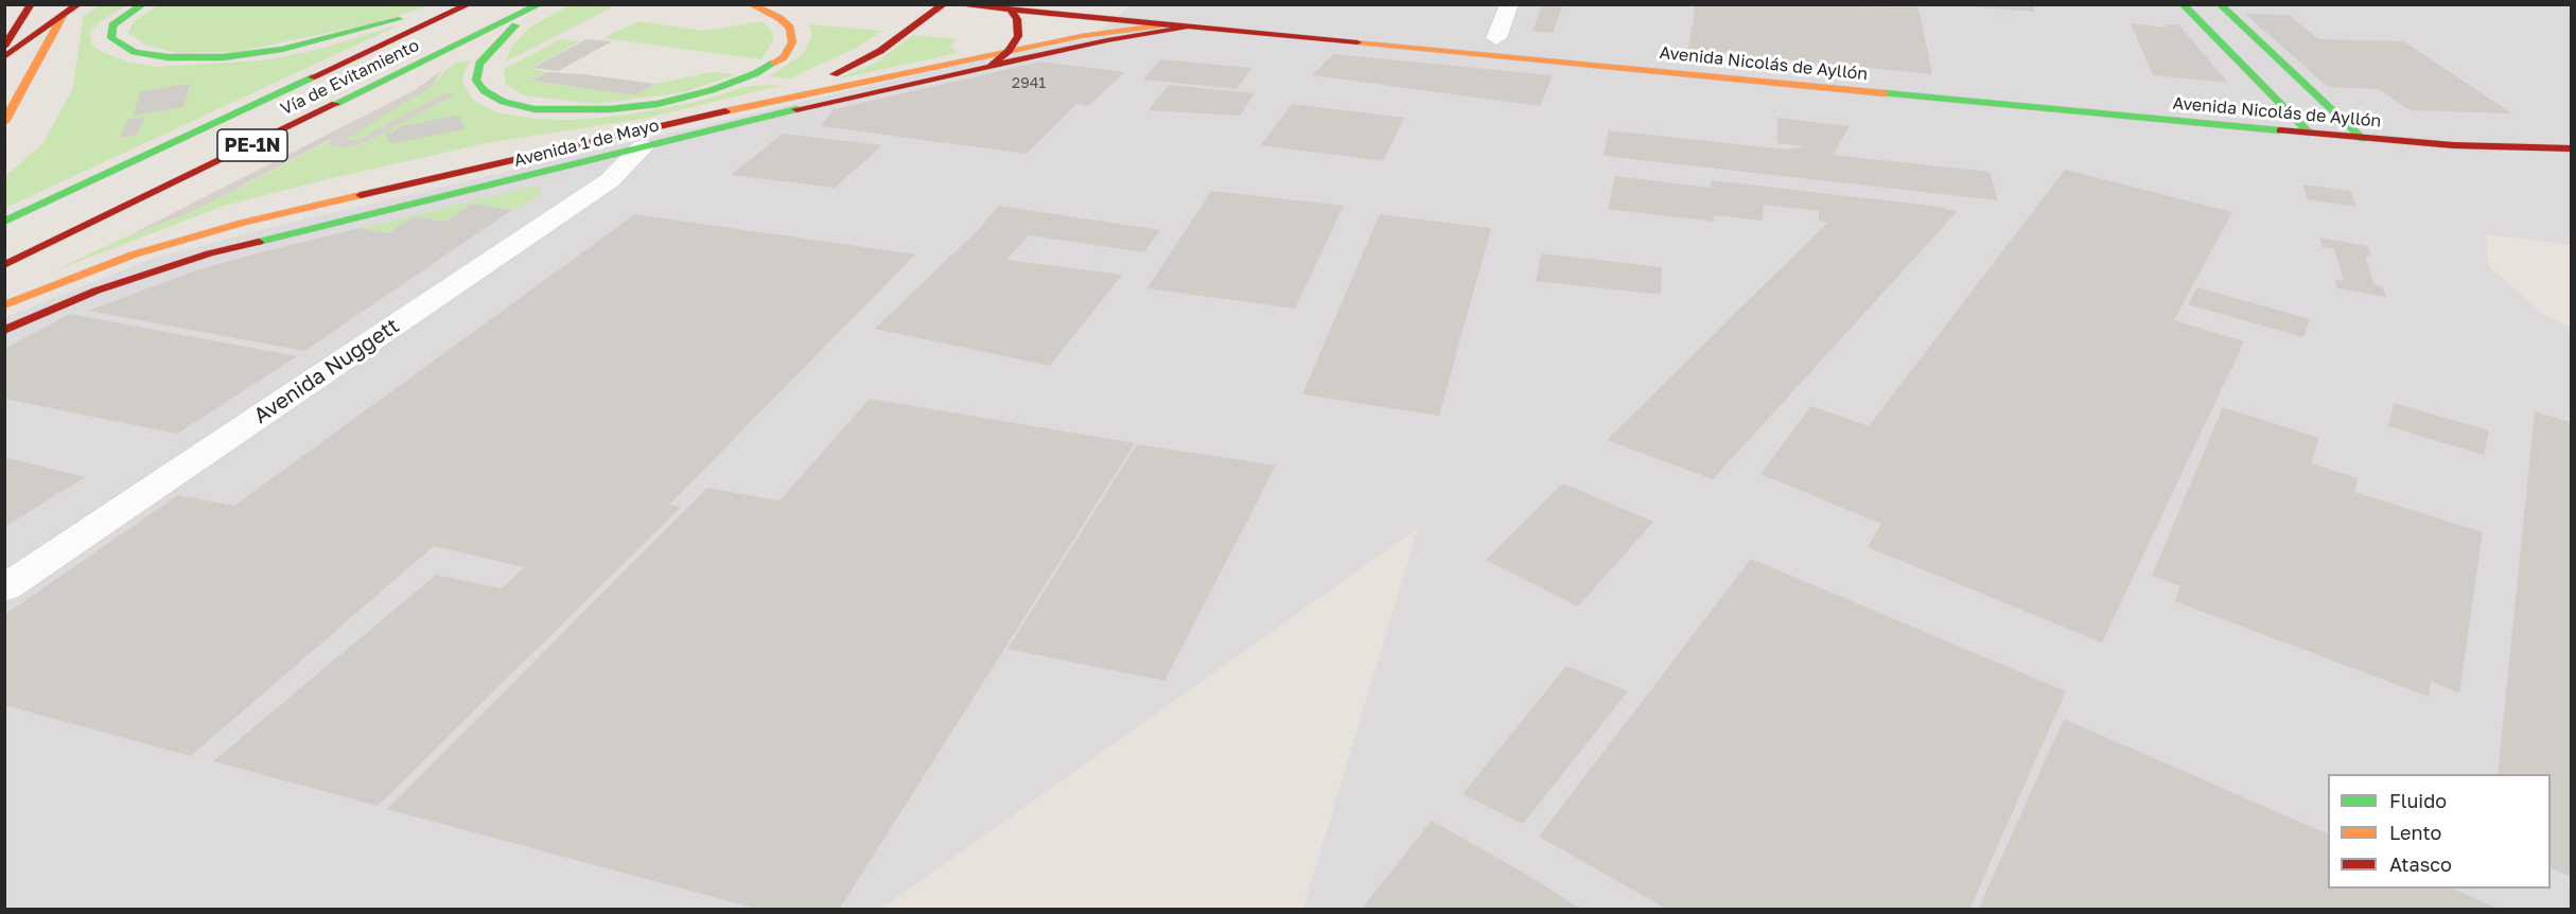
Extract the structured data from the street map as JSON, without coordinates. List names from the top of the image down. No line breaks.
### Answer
{"streets":{"main road":["Avenida Nicolás de Ayllón","Vía de Evitamiento","Avenida 1 de Mayo","PE-1N"],"street":["Avenida Nuggett"]},"crossings":[["Avenida Nicolás de Ayllón","Avenida 1 de Mayo"],["Avenida 1 de Mayo","Avenida Nuggett"]],"house_numbers":["2941"],"legend":["Fluido","Lento","Atasco"]}
